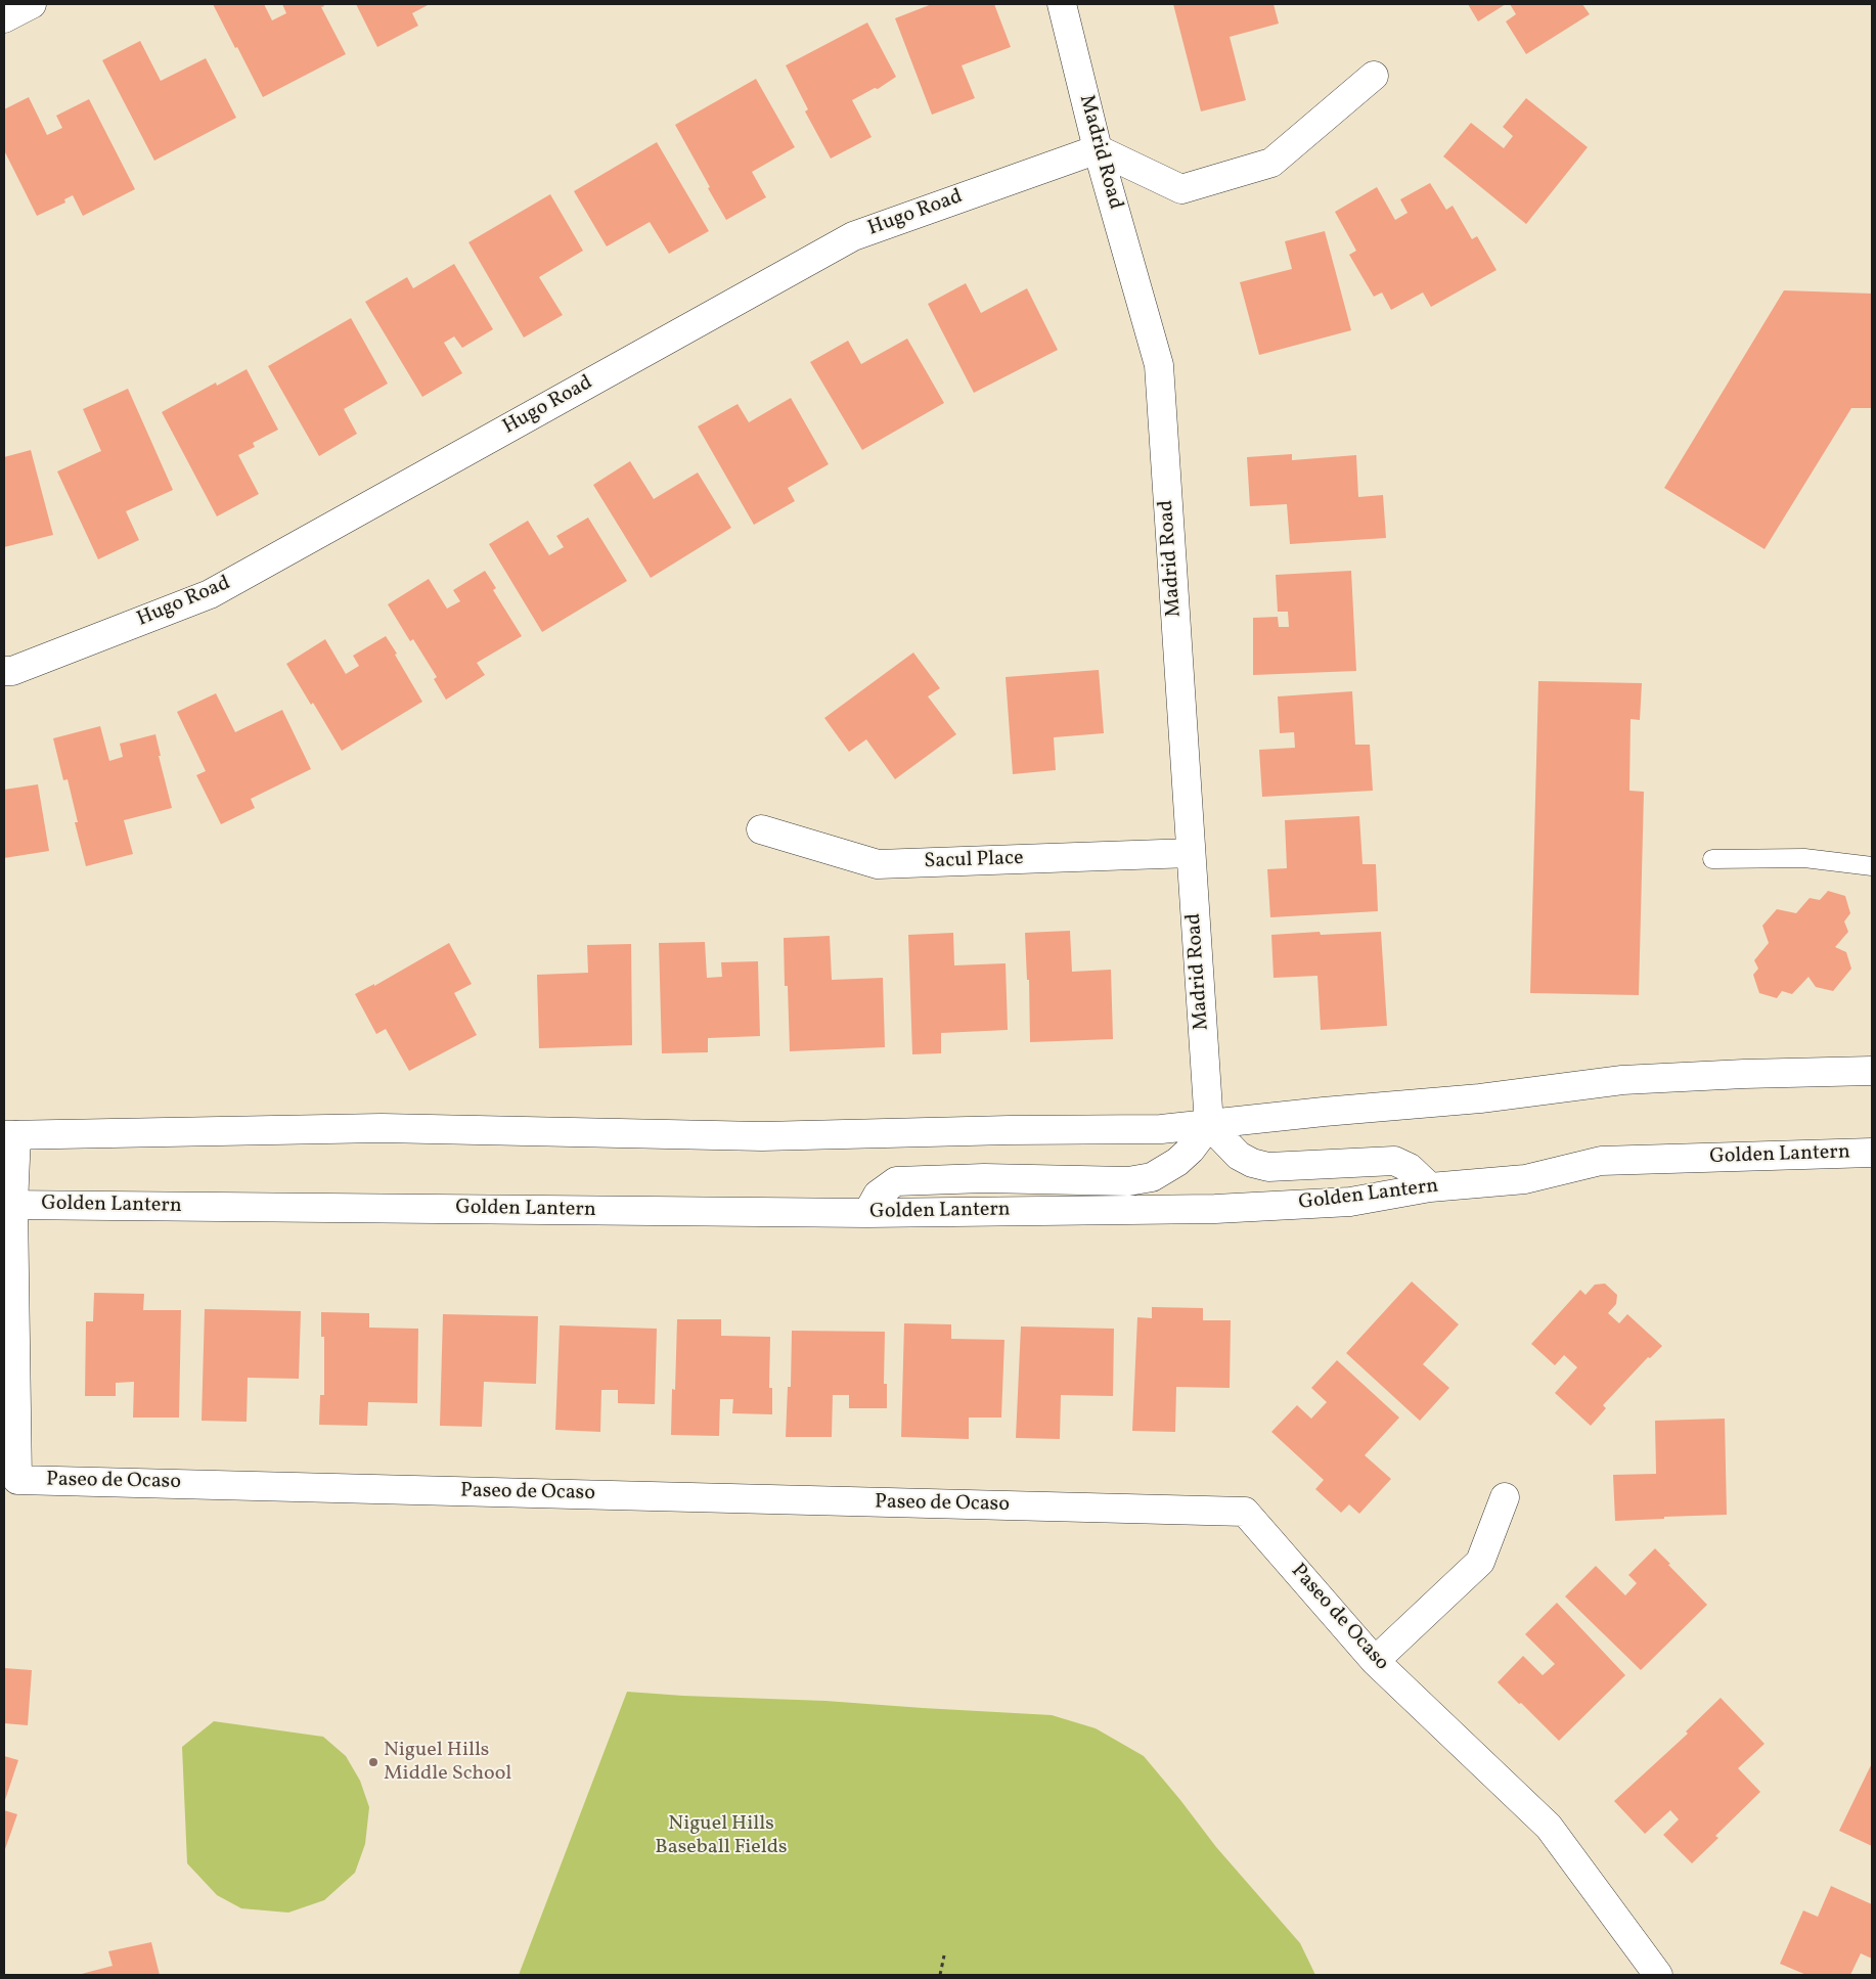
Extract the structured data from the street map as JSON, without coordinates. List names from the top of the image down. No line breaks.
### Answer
{"streets":{"street":["Madrid Road","Hugo Road","Sacul Place","Golden Lantern","Paseo de Ocaso"]},"crossings":[["Madrid Road","Hugo Road"],["Madrid Road","Sacul Place"],["Golden Lantern","Paseo de Ocaso"]],"parks":["Niguel Hills Baseball Fields"],"places":["Niguel Hills Middle School"]}
